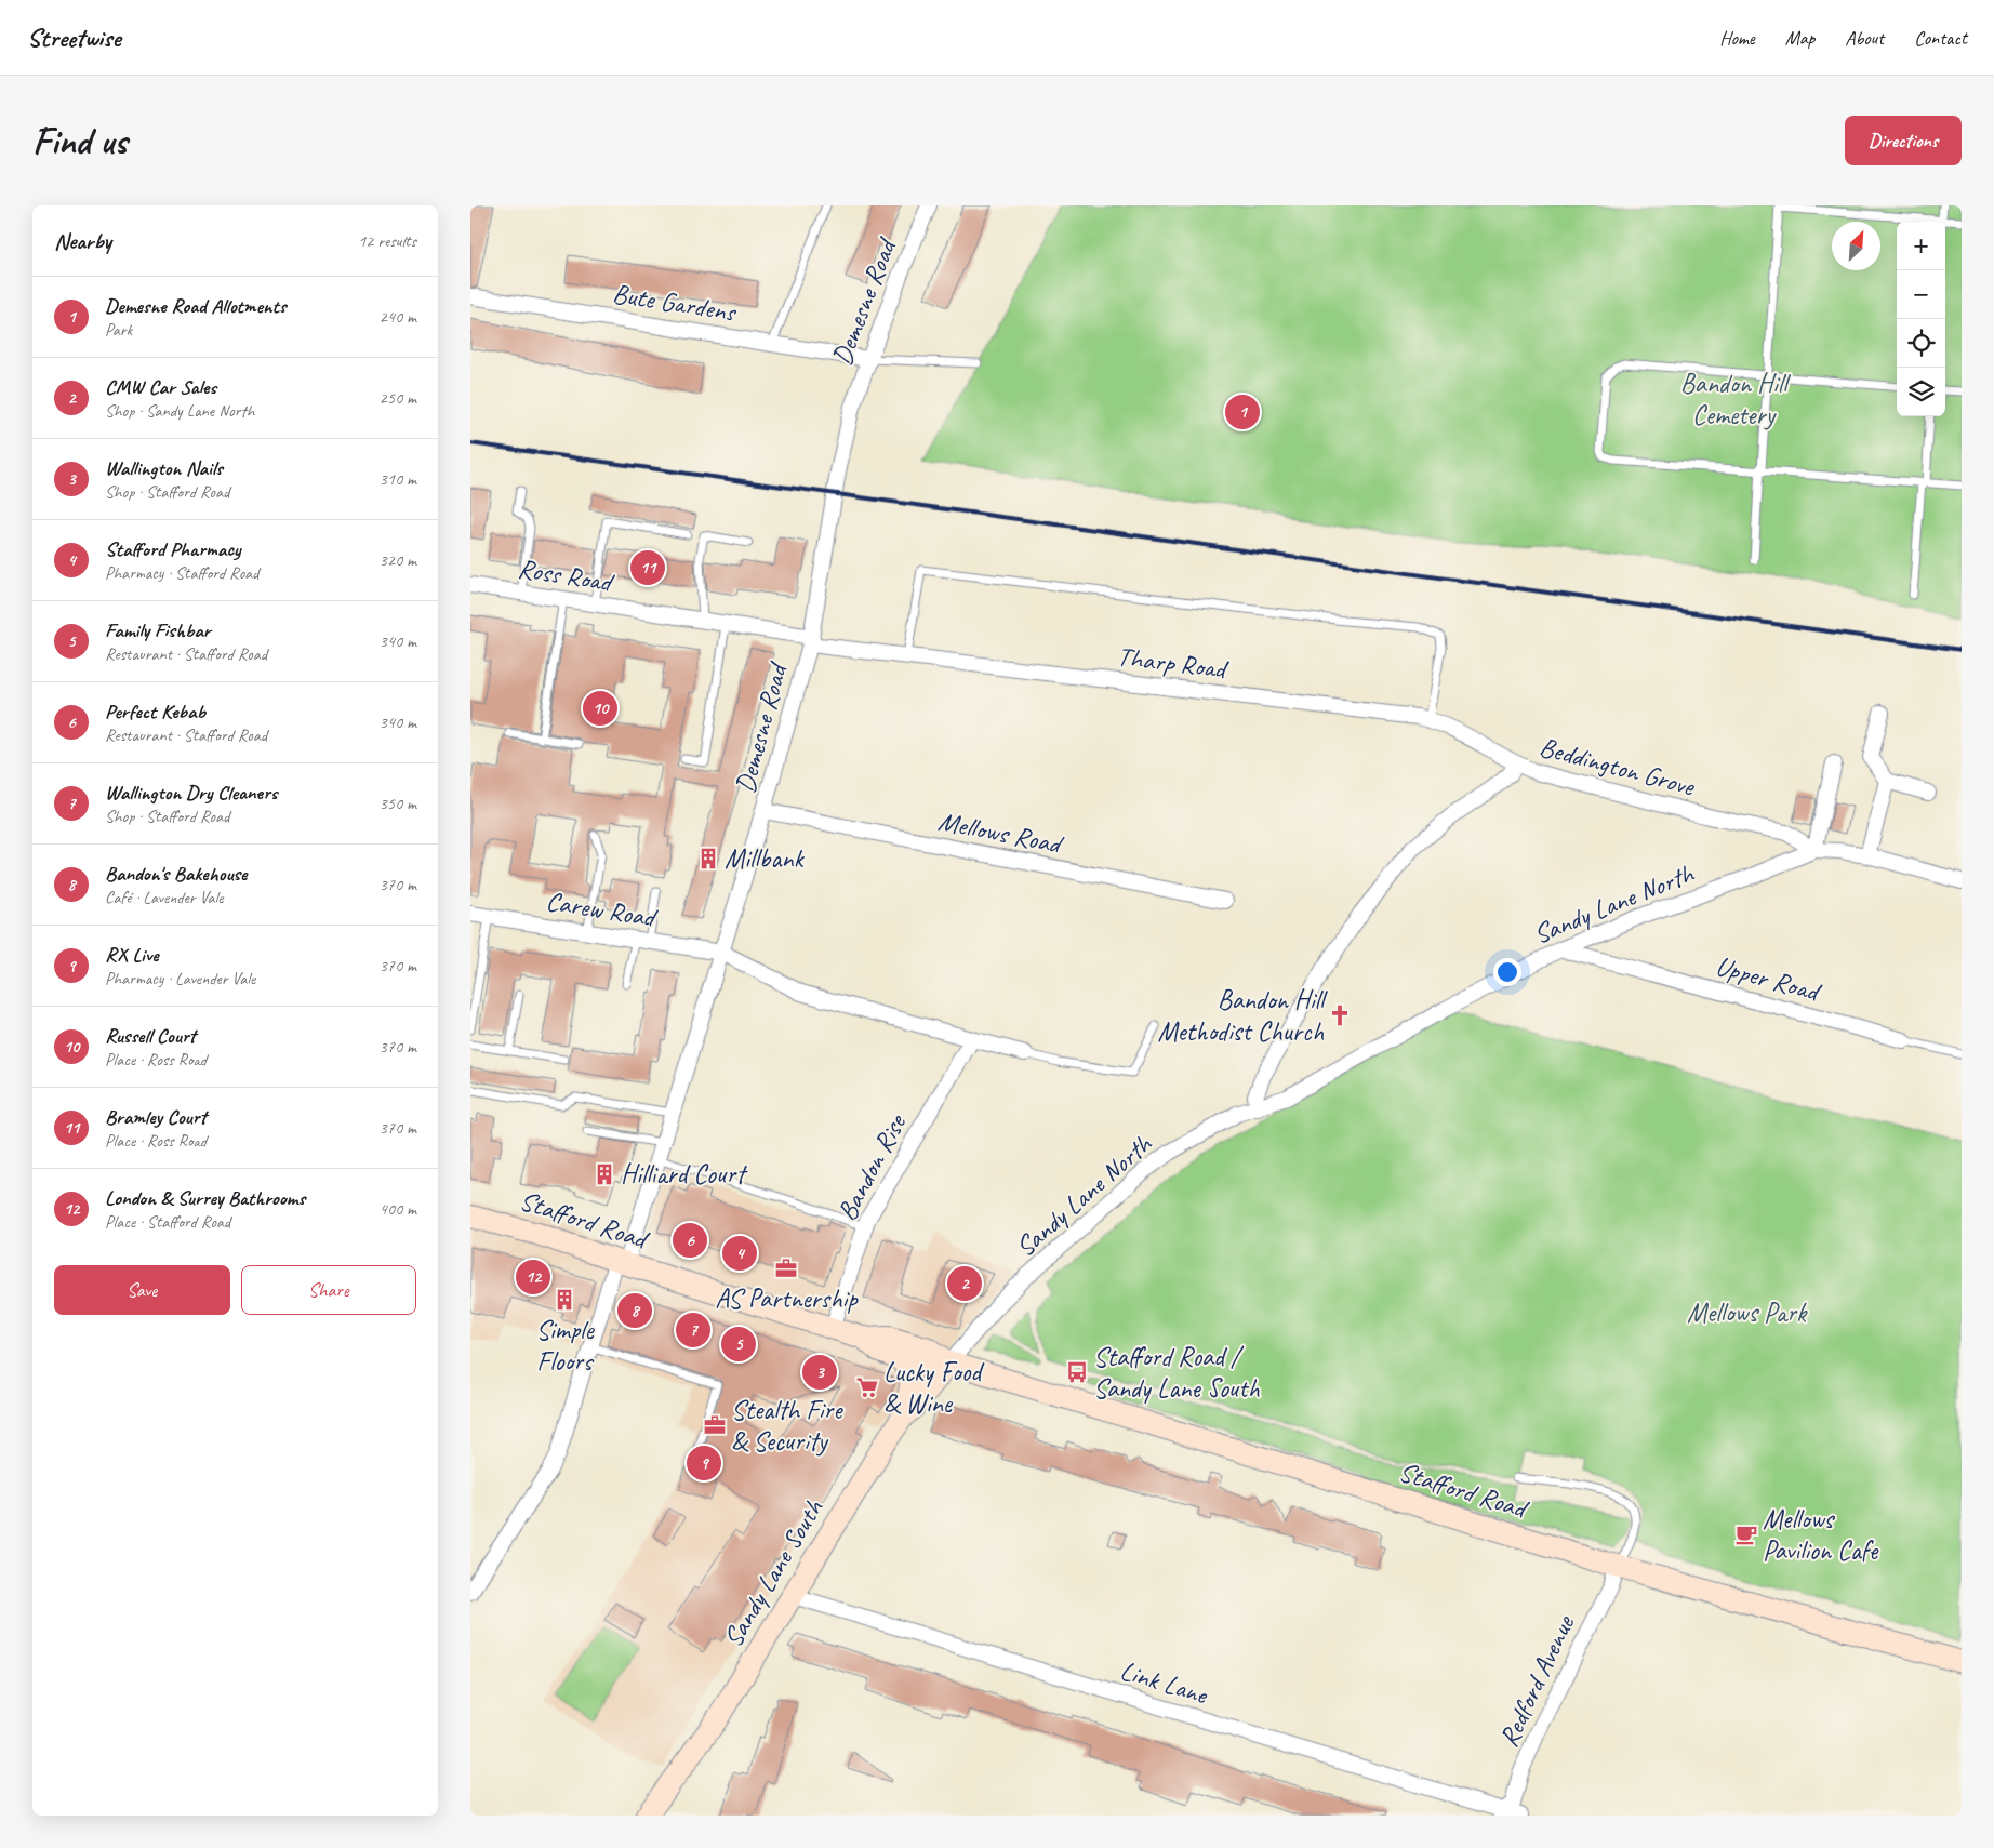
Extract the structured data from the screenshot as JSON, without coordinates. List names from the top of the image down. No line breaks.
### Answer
{"streets":{"main road":["Stafford Road","Sandy Lane South"],"street":["Bute Gardens","Demesne Road","Ross Road","Tharp Road","Beddington Grove","Mellows Road","Sandy Lane North","Carew Road","Upper Road","Bandon Rise","Redford Avenue","Link Lane"]},"crossings":[["Bute Gardens","Demesne Road"],["Demesne Road","Ross Road"],["Demesne Road","Tharp Road"],["Demesne Road","Mellows Road"],["Demesne Road","Carew Road"],["Demesne Road","Stafford Road"],["Ross Road","Tharp Road"],["Tharp Road","Beddington Grove"],["Beddington Grove","Sandy Lane North"],["Sandy Lane North","Upper Road"],["Sandy Lane North","Stafford Road"],["Sandy Lane North","Sandy Lane South"],["Bandon Rise","Stafford Road"],["Stafford Road","Sandy Lane South"],["Stafford Road","Redford Avenue"],["Sandy Lane South","Link Lane"],["Redford Avenue","Link Lane"]],"parks":["Bandon Hill Cemetery","Mellows Park"],"places":{"building":["Millbank","Hilliard Court","Simple Floors"],"church":["Bandon Hill Methodist Church"],"office":["AS Partnership","Stealth Fire & Security"],"bus stop":["Stafford Road / Sandy Lane South"],"supermarket":["Lucky Food & Wine"],"cafe":["Mellows Pavilion Cafe"]},"north":"top right","page":{"header":"Streetwise","nav":["Home","Map","About","Contact"],"buttons":["Directions",["Save","Share"]],"title":"Find us","heading":["Nearby","12 results"],"map_buttons":["+","−"],"list":[{"mark":"1","name":"Demesne Road Allotments","note":"Park","value":"240 m"},{"mark":"2","name":"CMW Car Sales","note":"Shop · Sandy Lane North","value":"250 m"},{"mark":"3","name":"Wallington Nails","note":"Shop · Stafford Road","value":"310 m"},{"mark":"4","name":"Stafford Pharmacy","note":"Pharmacy · Stafford Road","value":"320 m"},{"mark":"5","name":"Family Fishbar","note":"Restaurant · Stafford Road","value":"340 m"},{"mark":"6","name":"Perfect Kebab","note":"Restaurant · Stafford Road","value":"340 m"},{"mark":"7","name":"Wallington Dry Cleaners","note":"Shop · Stafford Road","value":"350 m"},{"mark":"8","name":"Bandon's Bakehouse","note":"Café · Lavender Vale","value":"370 m"},{"mark":"9","name":"RX Live","note":"Pharmacy · Lavender Vale","value":"370 m"},{"mark":"10","name":"Russell Court","note":"Place · Ross Road","value":"370 m"},{"mark":"11","name":"Bramley Court","note":"Place · Ross Road","value":"370 m"},{"mark":"12","name":"London & Surrey Bathrooms","note":"Place · Stafford Road","value":"400 m"}],"pins":["1","11","10","6","4","12","2","8","7","5","3","9"]}}
